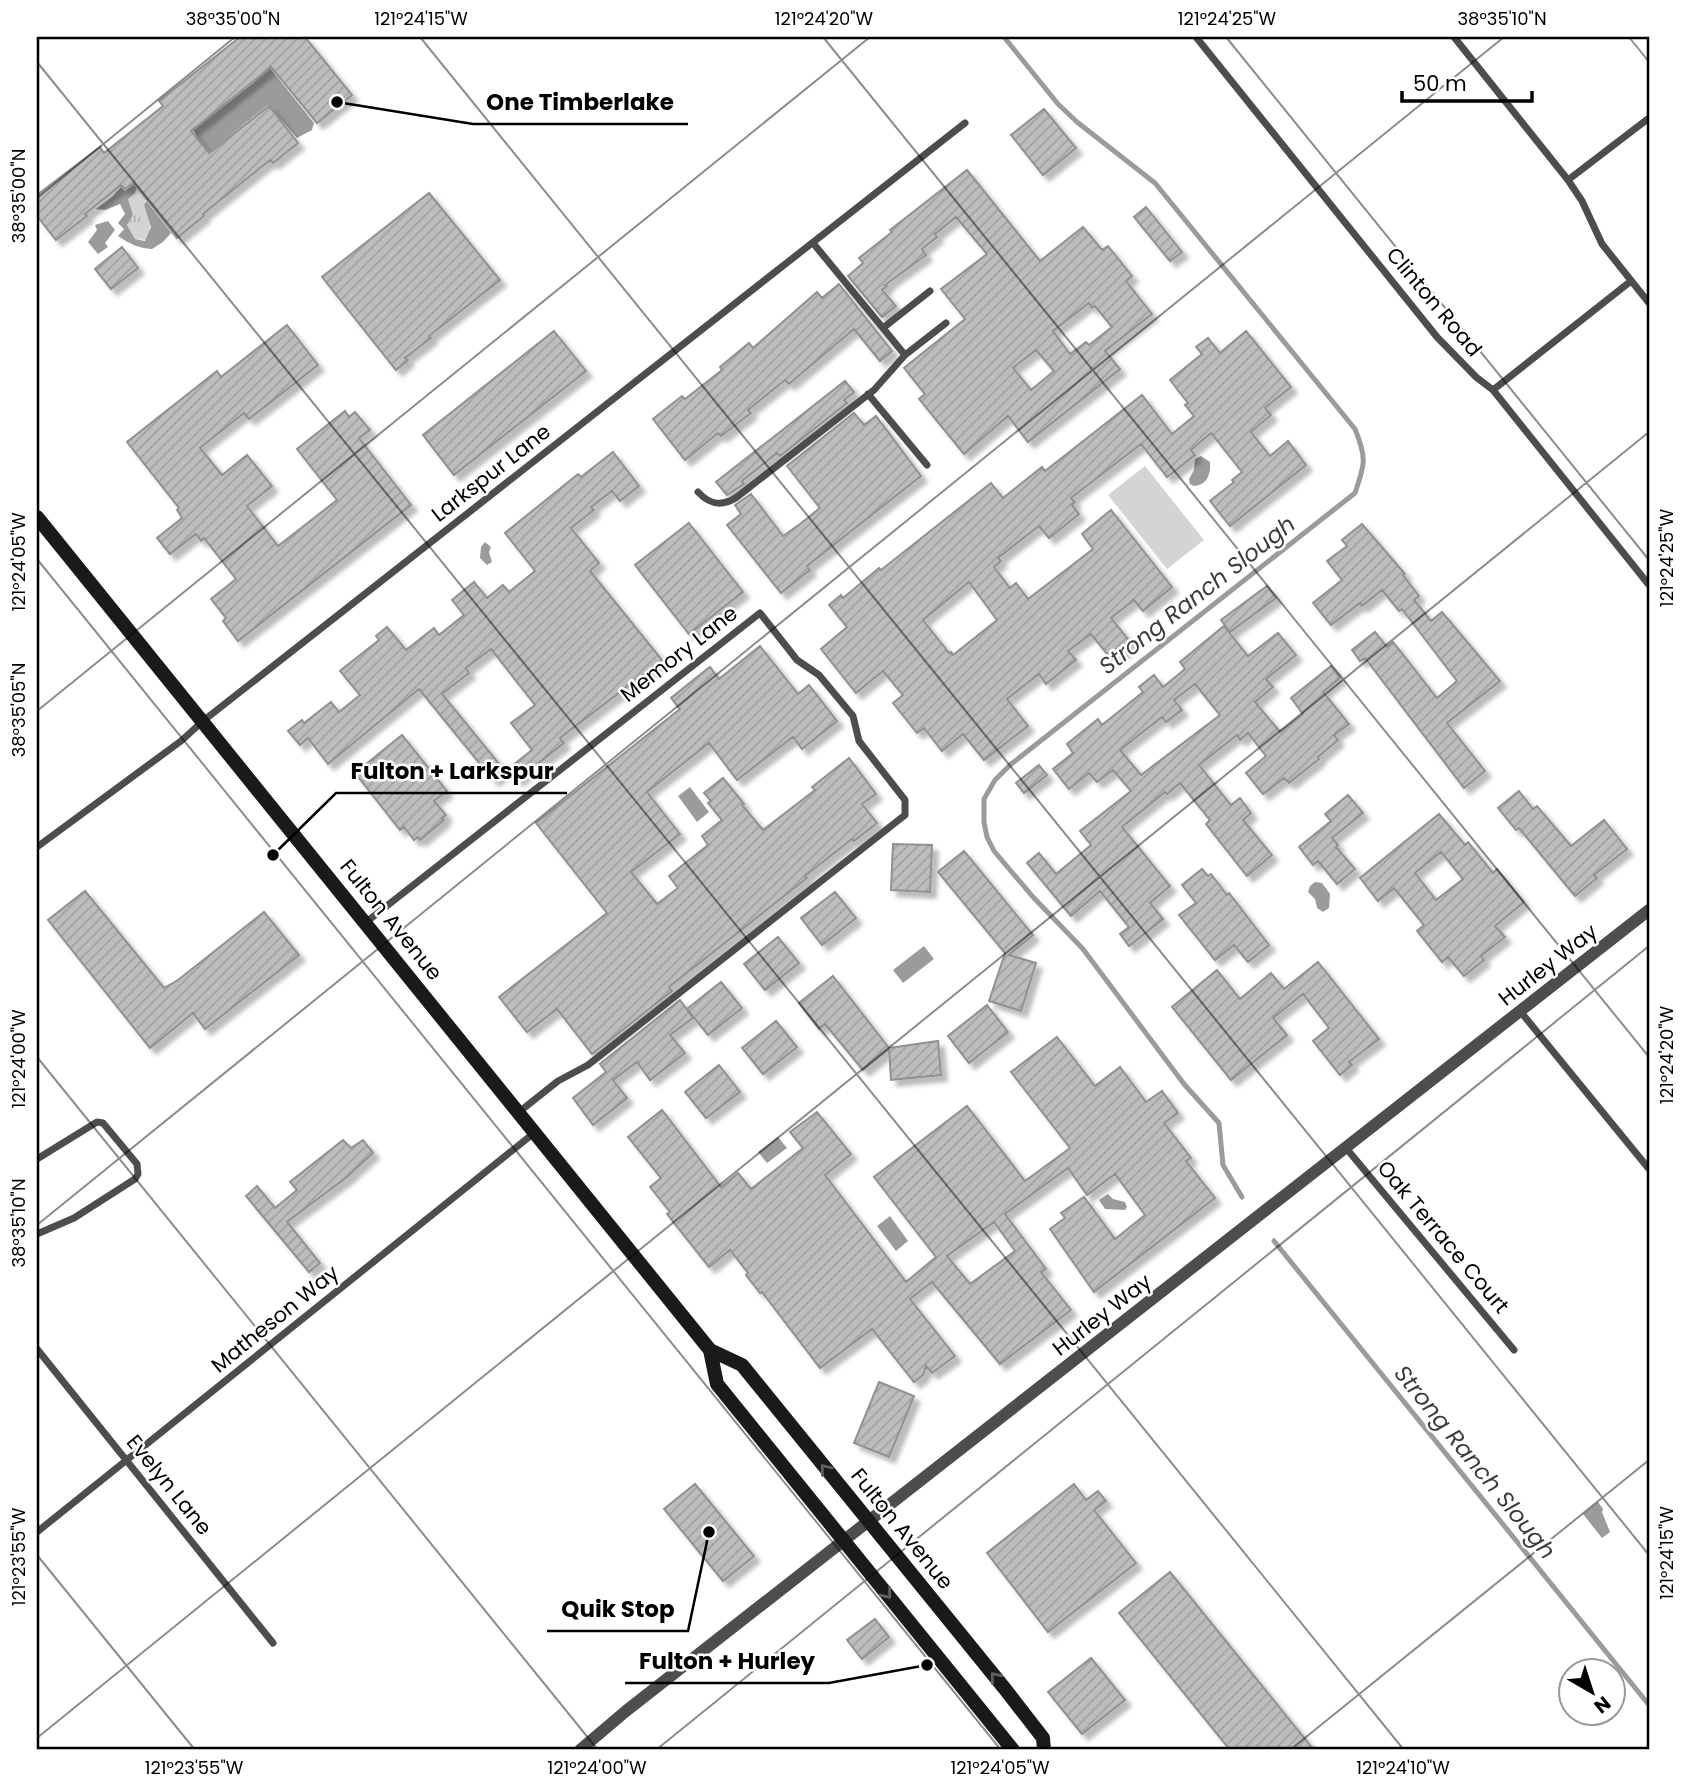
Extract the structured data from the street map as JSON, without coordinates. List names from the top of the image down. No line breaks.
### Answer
{"streets":{"main road":["Fulton Avenue"],"street":["Clinton Road","Larkspur Lane","Memory Lane","Hurley Way","Oak Terrace Court","Matheson Way","Evelyn Lane"]},"crossings":[["Larkspur Lane","Fulton Avenue"],["Memory Lane","Fulton Avenue"],["Fulton Avenue","Hurley Way"],["Fulton Avenue","Matheson Way"],["Hurley Way","Oak Terrace Court"],["Matheson Way","Evelyn Lane"]],"water":["Strong Ranch Slough"],"places":["One Timberlake","Fulton + Larkspur","Quik Stop","Fulton + Hurley"],"scale_bar":"50 m","north":"bottom right","coordinates":["38°35'00\"N","121°24'15\"W","121°24'20\"W","121°24'25\"W","38°35'10\"N","121°24'05\"W","38°35'05\"N","121°24'00\"W","121°23'55\"W","121°24'10\"W"]}
